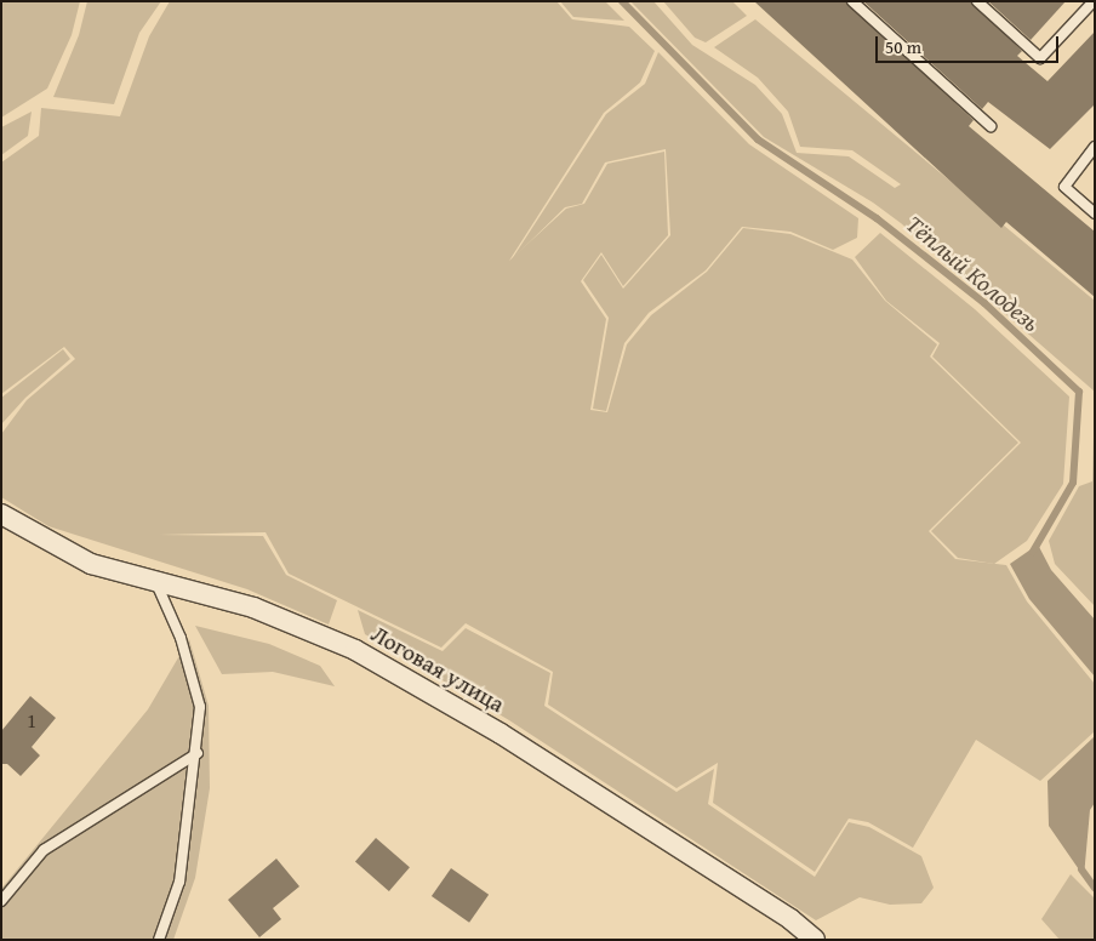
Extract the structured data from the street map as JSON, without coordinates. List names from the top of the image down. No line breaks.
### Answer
{"streets":{"street":["Логовая улица"]},"water":["Тёплый Колодезь"],"house_numbers":["1"],"scale_bar":"50 m"}
